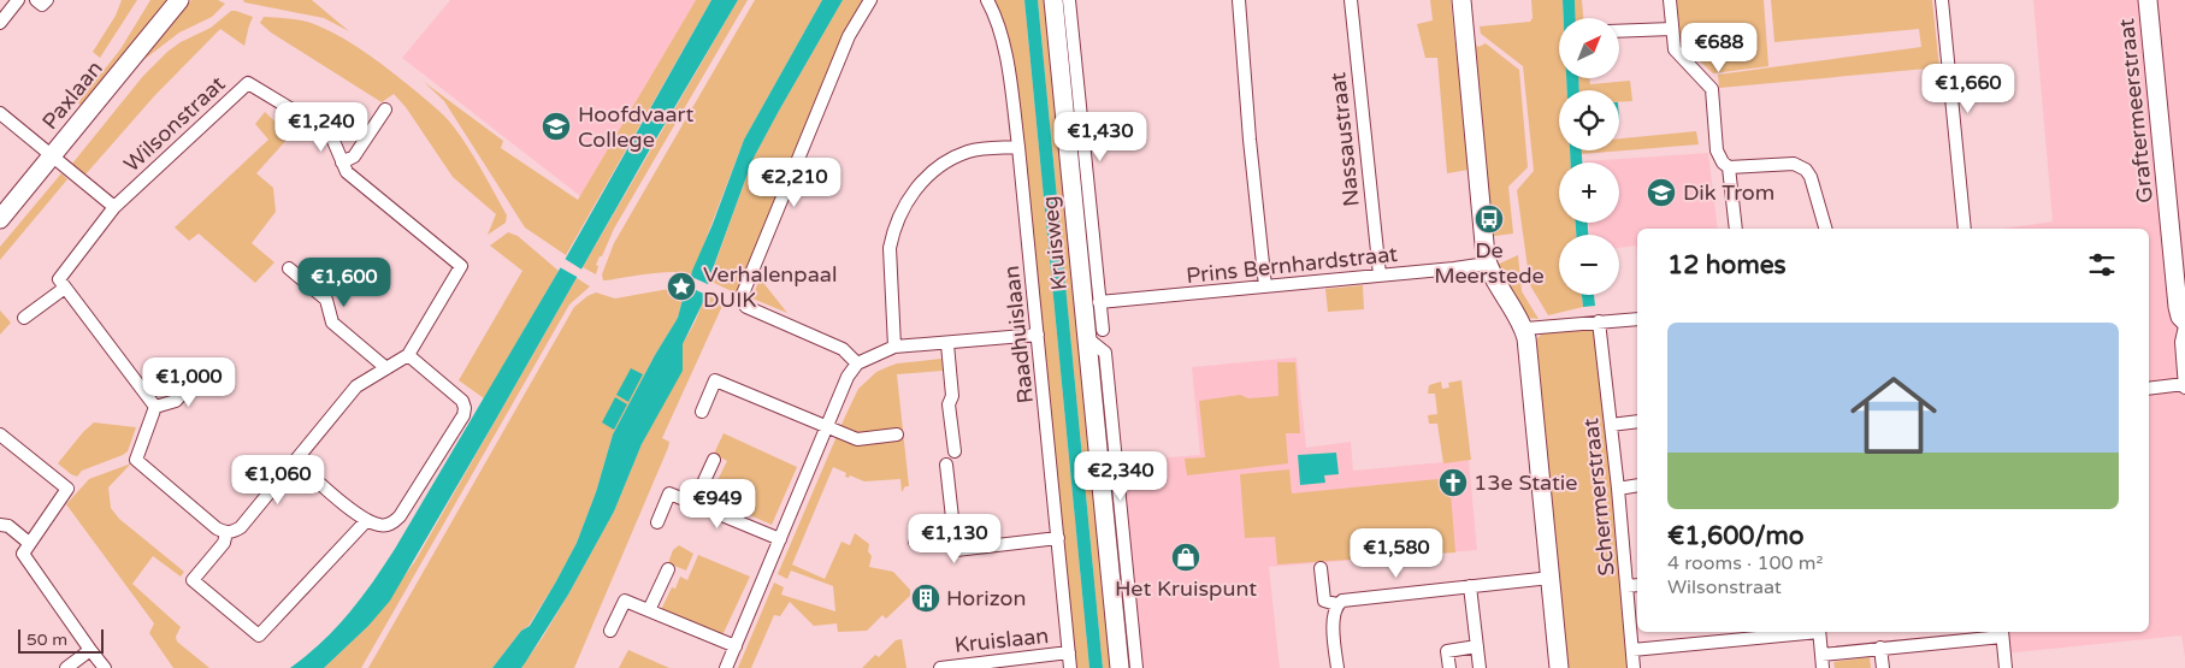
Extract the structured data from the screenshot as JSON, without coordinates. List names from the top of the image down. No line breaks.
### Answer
{"streets":{"street":["Paxlaan","Graftermeerstraat","Wilsonstraat","Nassaustraat","Kruisweg","Prins Bernhardstraat","Raadhuislaan","Schermerstraat","Kruislaan"]},"crossings":[["Nassaustraat","Prins Bernhardstraat"],["Kruisweg","Prins Bernhardstraat"],["Raadhuislaan","Kruislaan"]],"places":{"school or university":["Hoofdvaart College","Dik Trom"],"bus stop":["De Meerstede"],"place":["Verhalenpaal DUIK"],"church":["13e Statie"],"shop":["Het Kruispunt"],"building":["Horizon"]},"scale_bar":"50 m","north":"top right","page":{"map_buttons":["+","−"],"price":["€688","€1,660","€1,240","€1,430","€2,210","€1,600","€1,000","€2,340","€1,060","€949","€1,130","€1,580"],"heading":"12 homes","list":[{"name":"€1,600/mo","note":"4 rooms · 100 m² · Wilsonstraat"}],"scale":"50 m"}}
